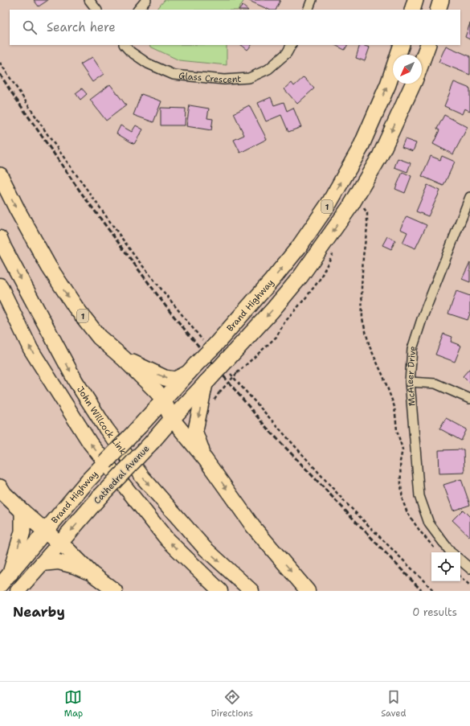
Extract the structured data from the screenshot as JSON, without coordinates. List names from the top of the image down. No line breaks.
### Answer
{"streets":{"highway":["1","Brand Highway","Cathedral Avenue"],"main road":["John Willcock Link"],"street":["Glass Crescent","McAleer Drive"]},"crossings":[["1","Brand Highway"]],"one_way":["Brand Highway","Cathedral Avenue"],"north":"bottom left","page":{"search":"Search here","heading":["Nearby","0 results"],"nav":["Map","Directions","Saved"]}}
